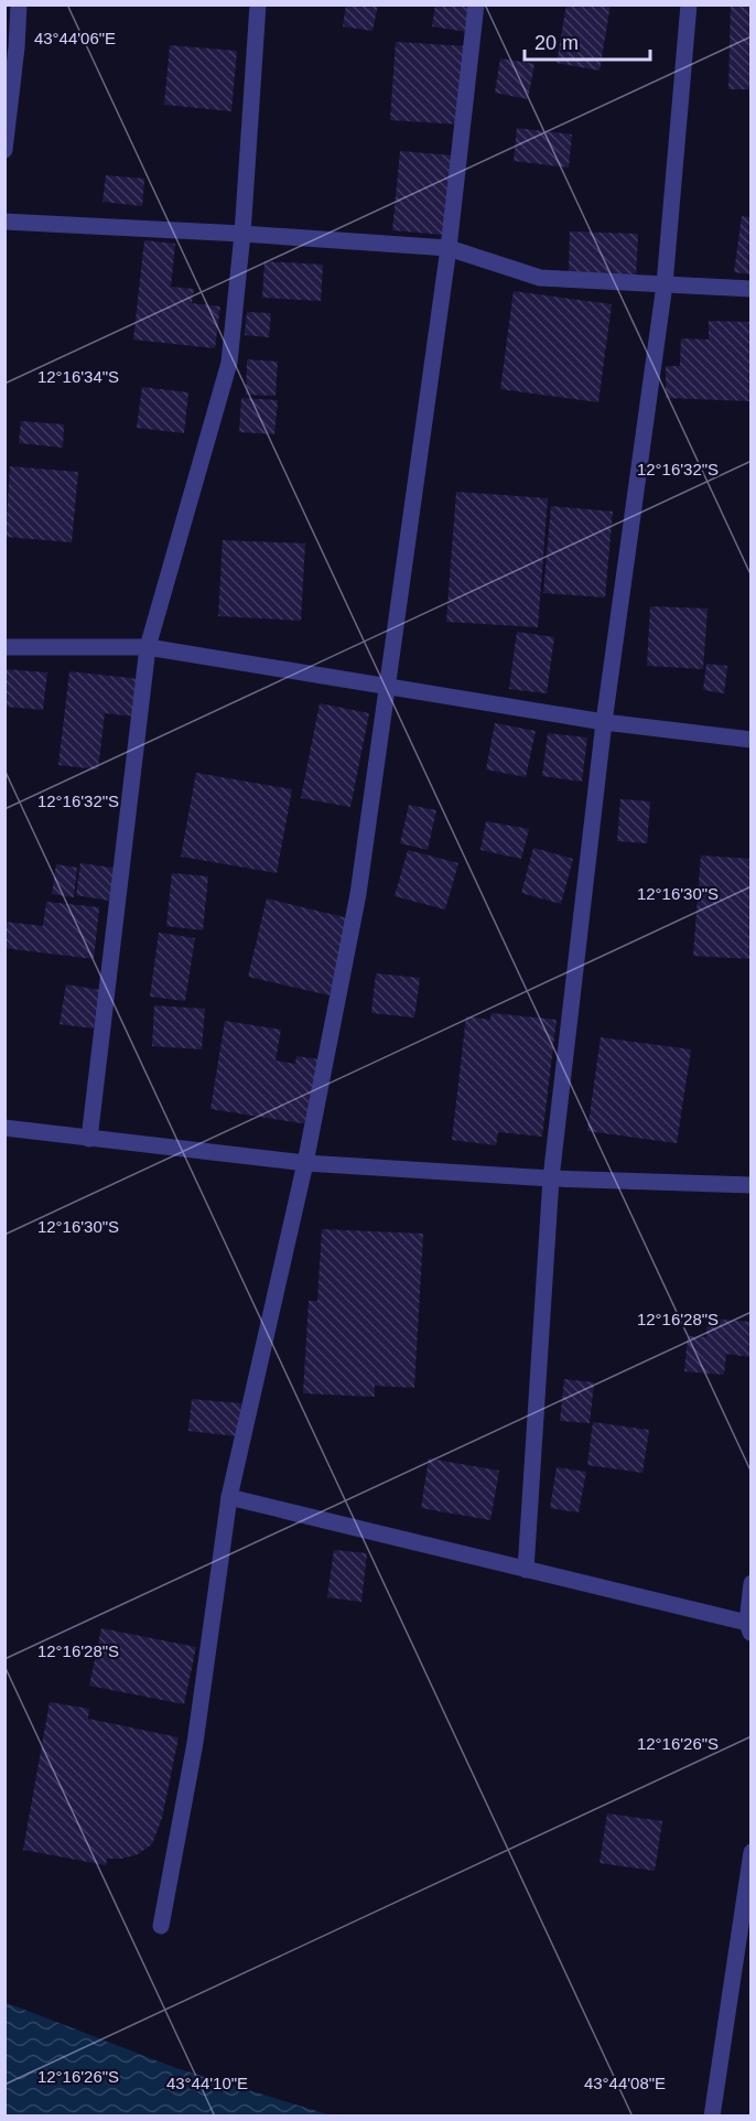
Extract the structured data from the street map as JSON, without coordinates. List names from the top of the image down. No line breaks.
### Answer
{"scale_bar":"20 m","coordinates":["43°44'06\"E","12°16'34\"S","12°16'32\"S","12°16'30\"S","12°16'28\"S","12°16'26\"S","43°44'10\"E","43°44'08\"E"]}
